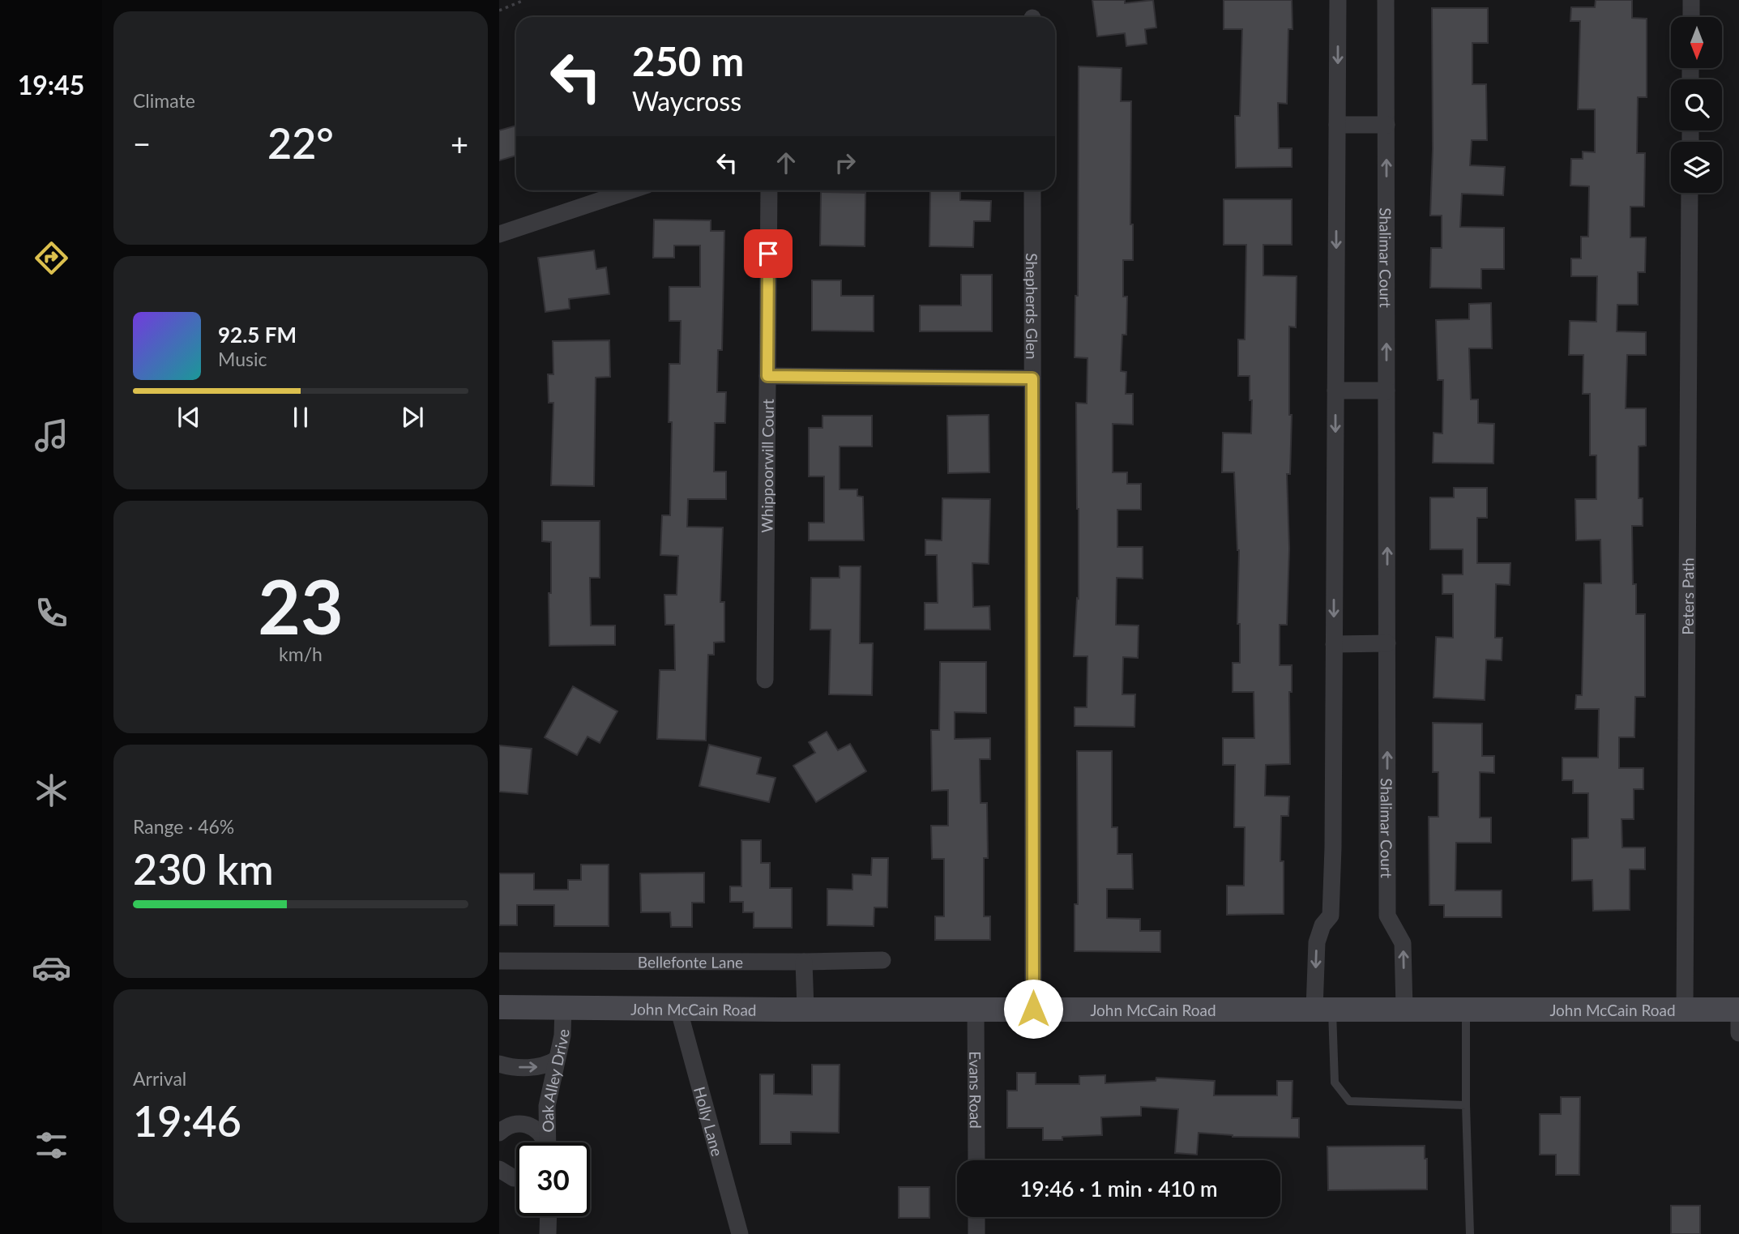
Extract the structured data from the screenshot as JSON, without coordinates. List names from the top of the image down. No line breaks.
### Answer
{"streets":{"main road":["John McCain Road"],"street":["Shalimar Court","Shepherds Glen","Whippoorwill Court","Peters Path","Bellefonte Lane","Oak Alley Drive","Evans Road","Holly Lane"]},"crossings":[["Shalimar Court","John McCain Road"],["Shepherds Glen","John McCain Road"],["Peters Path","John McCain Road"],["John McCain Road","Oak Alley Drive"],["John McCain Road","Evans Road"],["John McCain Road","Holly Lane"]],"north":"bottom","page":{"tabs":"19:45","tile":["Climate",["23","km/h"],["Range · 46%","230 km"],["Arrival","19:46"]],"turn":["250 m","Waycross"],"heat":["−","22°","+"],"song":["92.5 FM","Music"],"limit":"30","trip":"19:46 · 1 min · 410 m"}}
